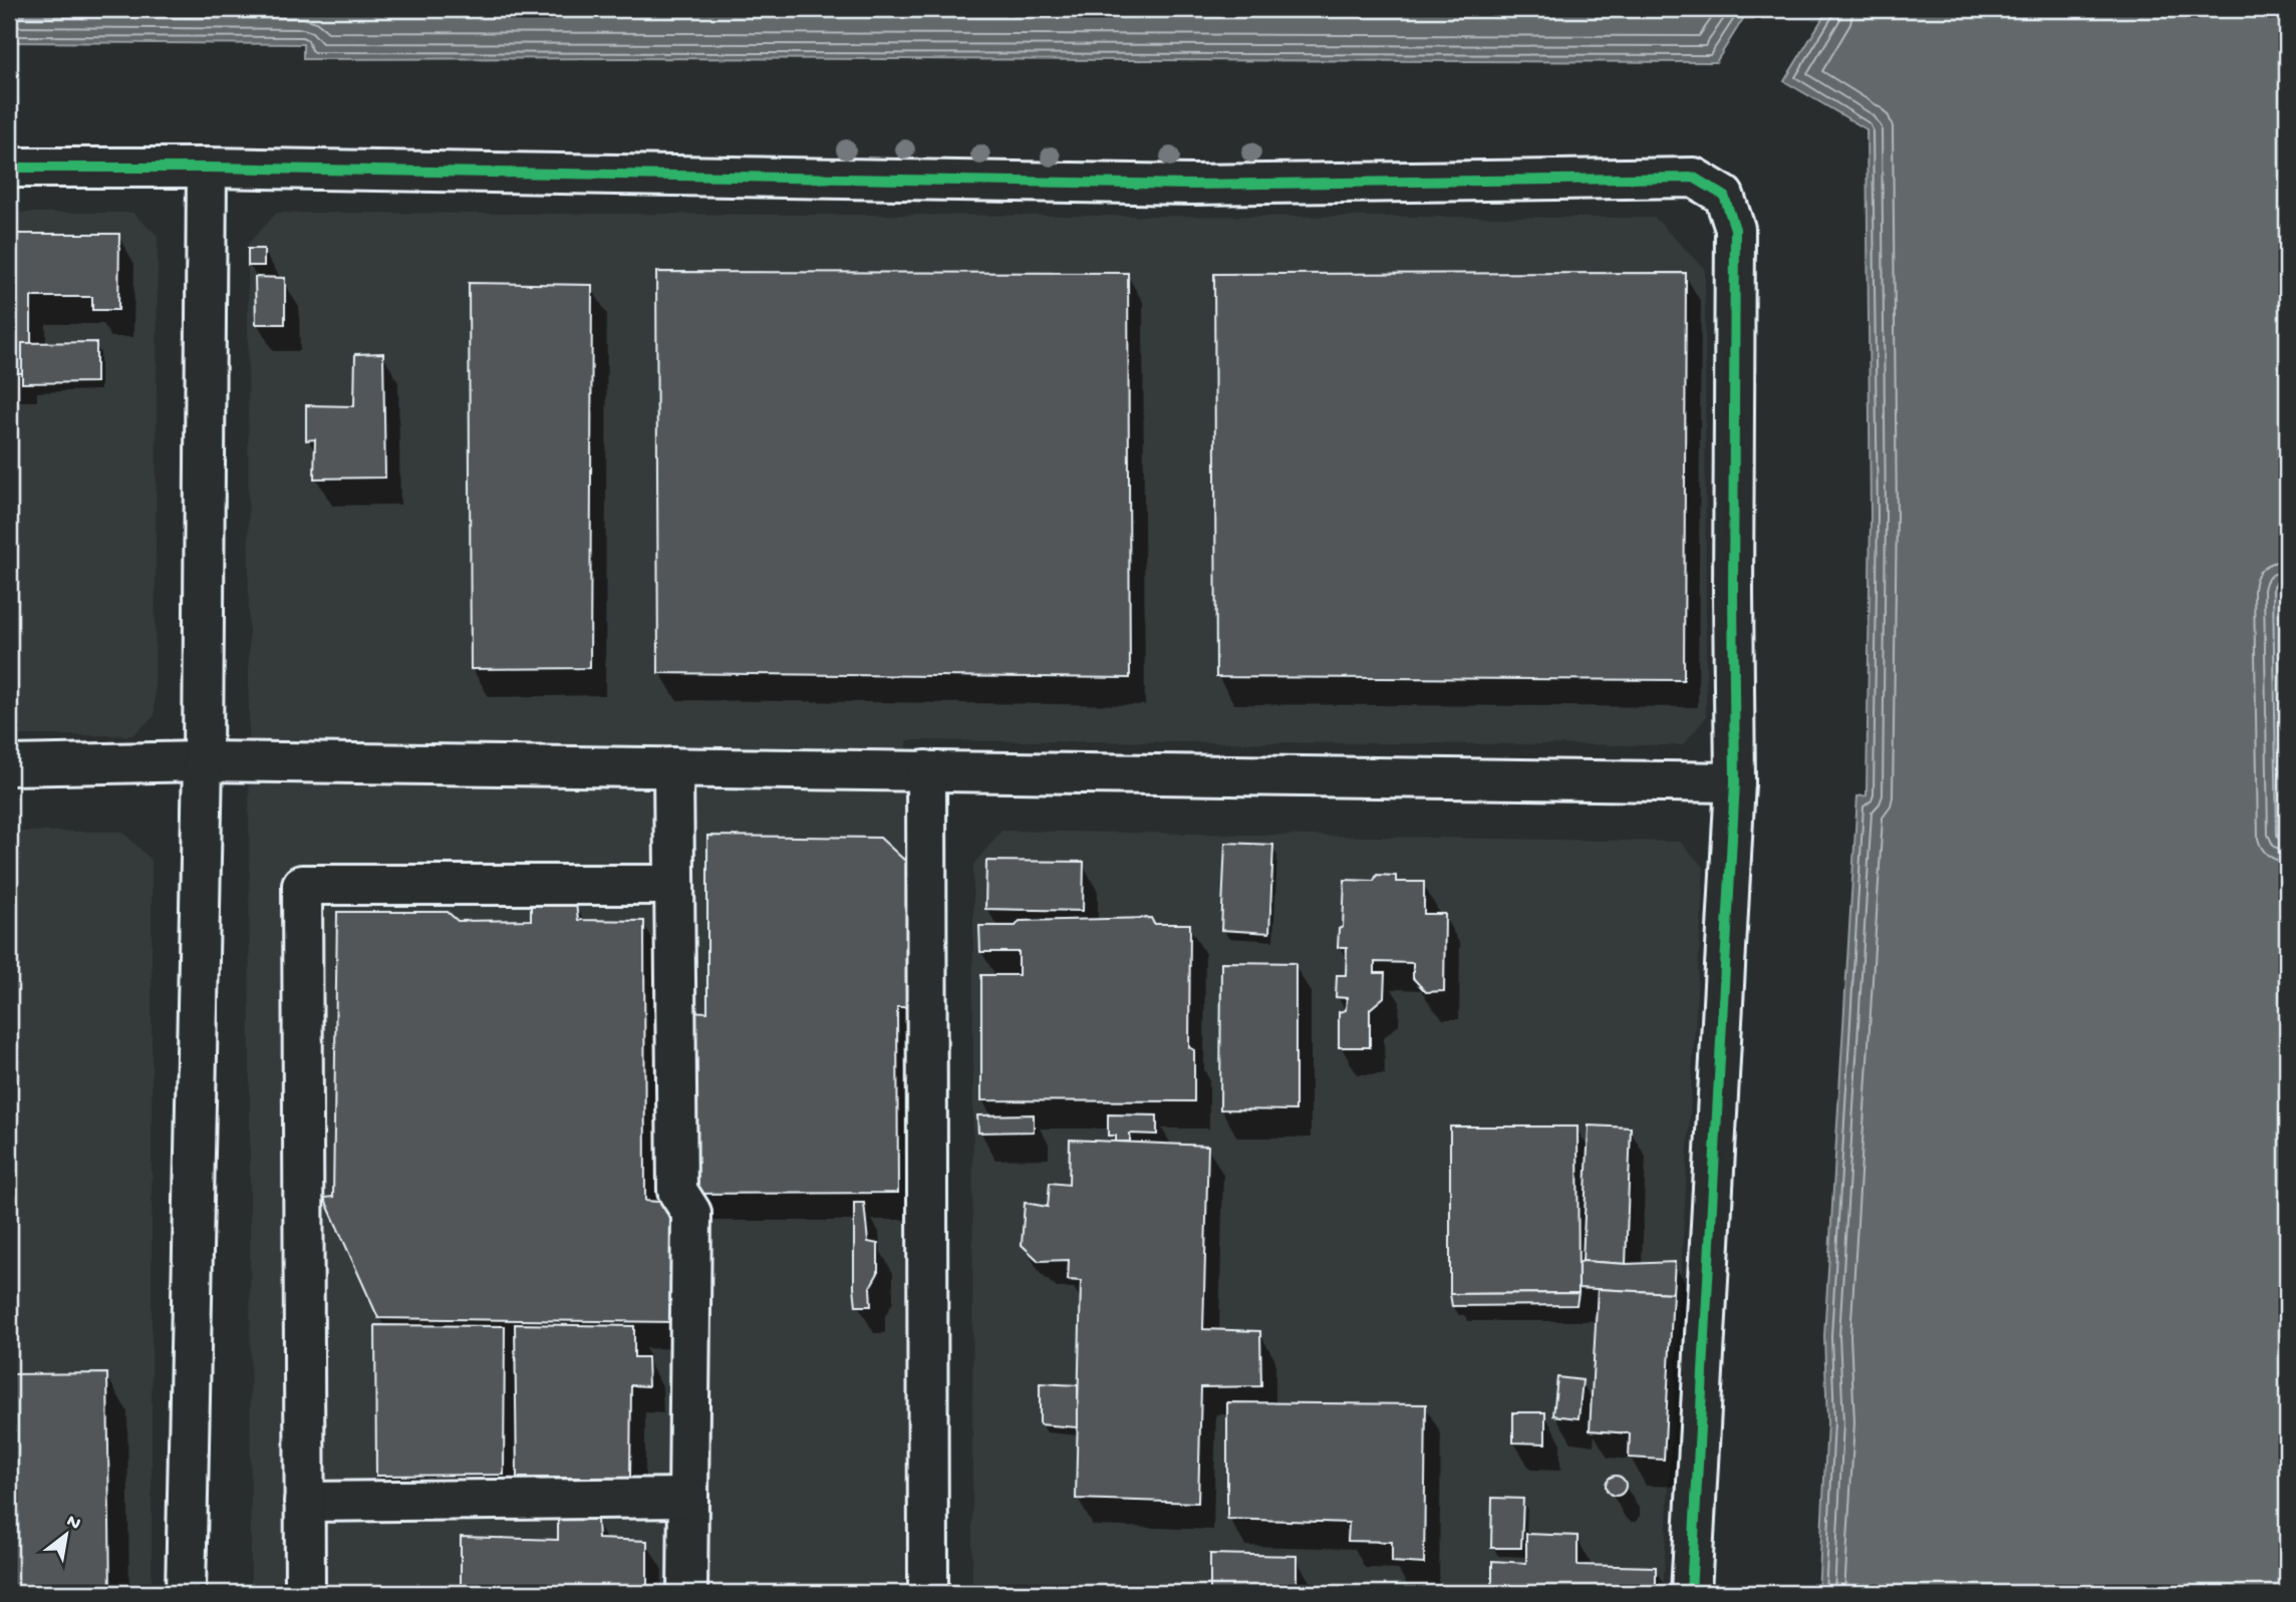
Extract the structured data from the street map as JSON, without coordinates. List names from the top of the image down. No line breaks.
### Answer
{"north":"top right"}
